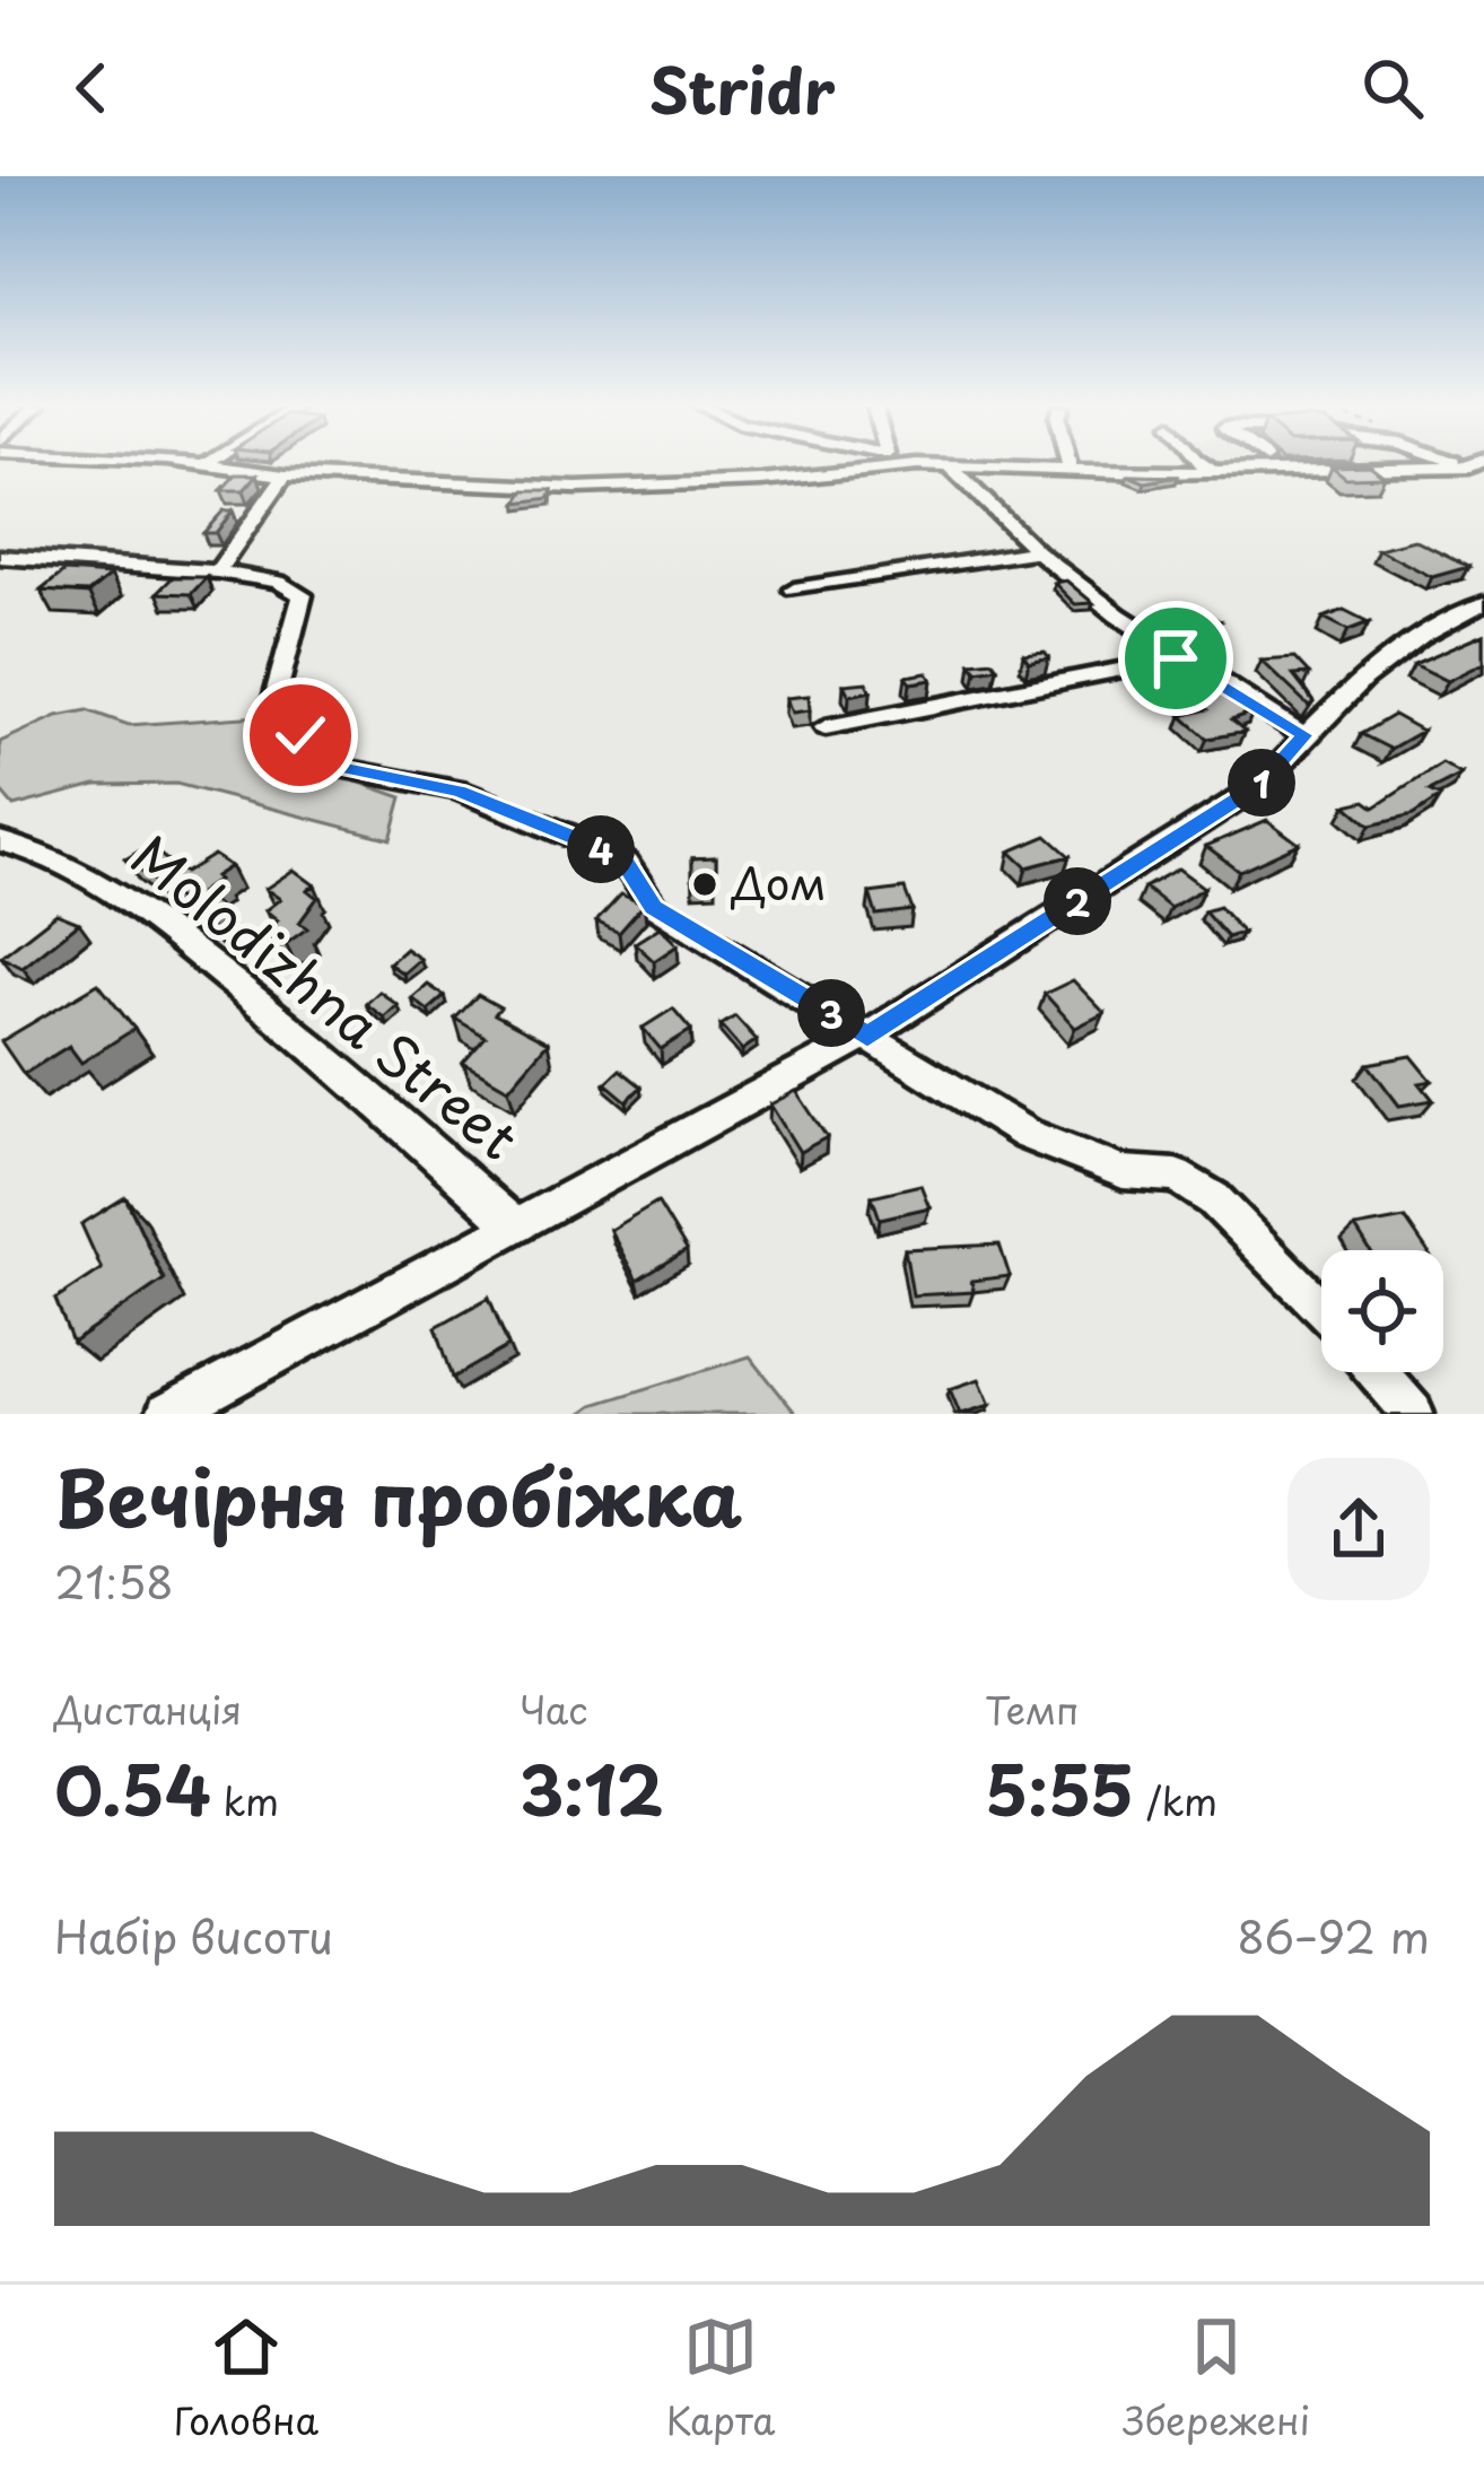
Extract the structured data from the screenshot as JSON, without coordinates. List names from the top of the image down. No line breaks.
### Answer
{"streets":{"street":["Molodizhna Street"]},"places":["Дом"],"page":{"header":"Stridr","pins":["1","4","2","3"],"heading":["Вечірня пробіжка","21:58"],"stats":[["Дистанція","0.54 km"],["Час","3:12"],["Темп","5:55 /km"]],"chart":["Набір висоти","86–92 m"],"tabs":["Головна","Карта","Збережені"]}}
